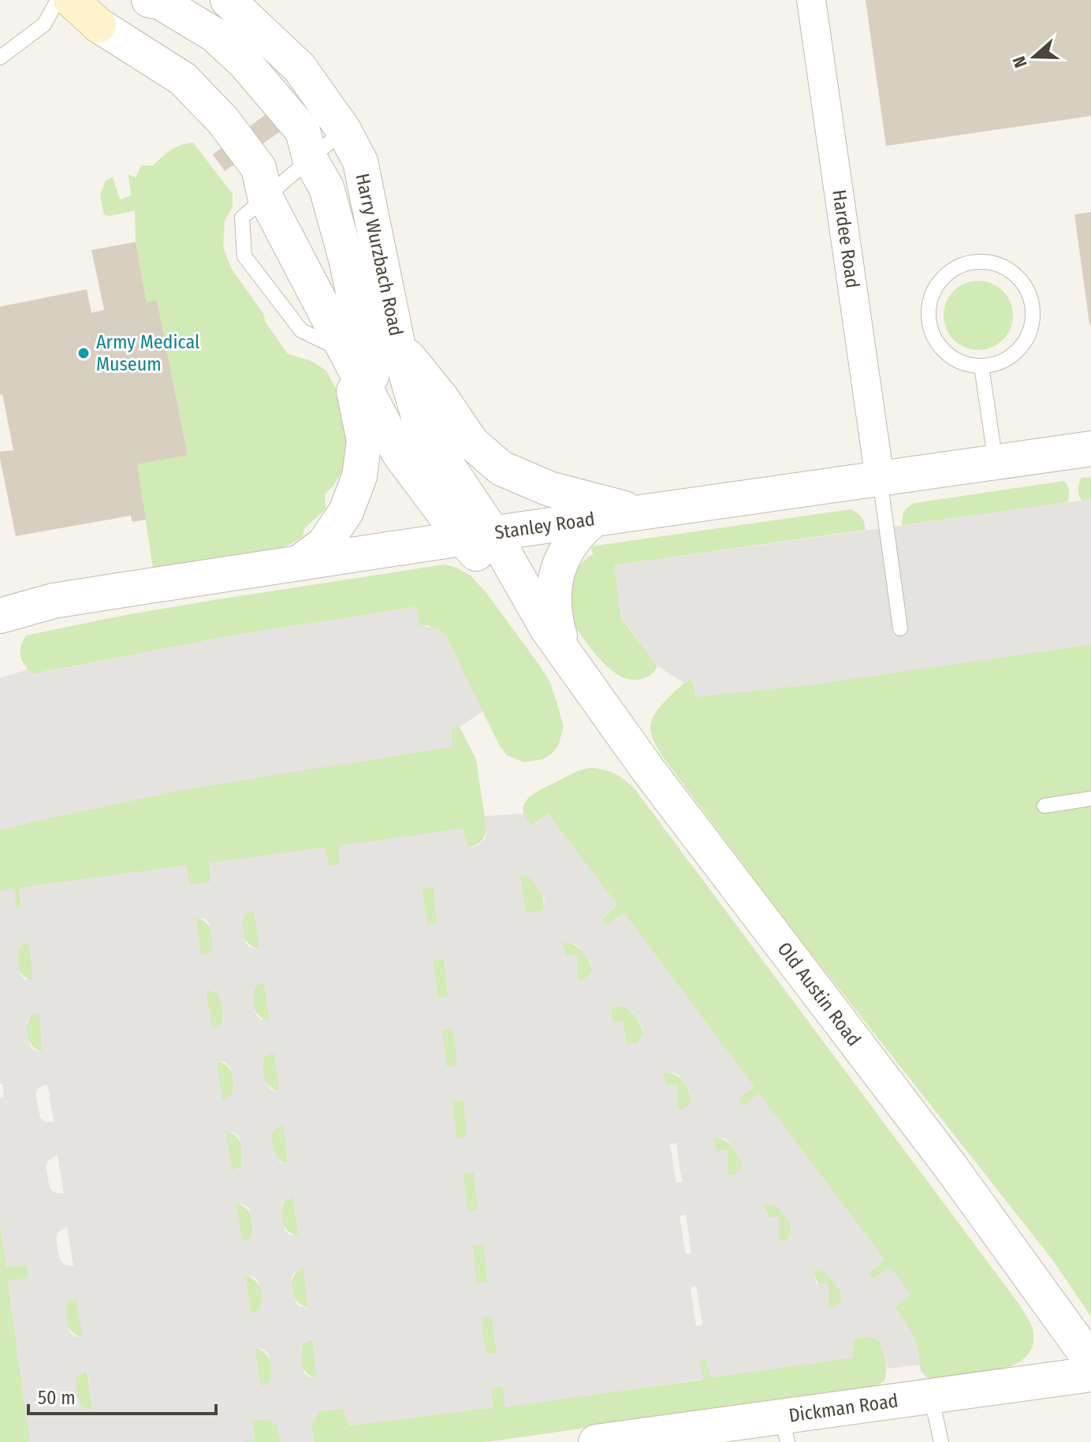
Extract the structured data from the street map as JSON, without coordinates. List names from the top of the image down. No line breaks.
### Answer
{"streets":{"main road":["Harry Wurzbach Road"],"street":["Hardee Road","Stanley Road","Old Austin Road","Dickman Road"]},"crossings":[["Hardee Road","Stanley Road"],["Harry Wurzbach Road","Stanley Road"],["Harry Wurzbach Road","Old Austin Road"],["Stanley Road","Old Austin Road"]],"places":["Army Medical Museum"],"scale_bar":"50 m","north":"left"}
